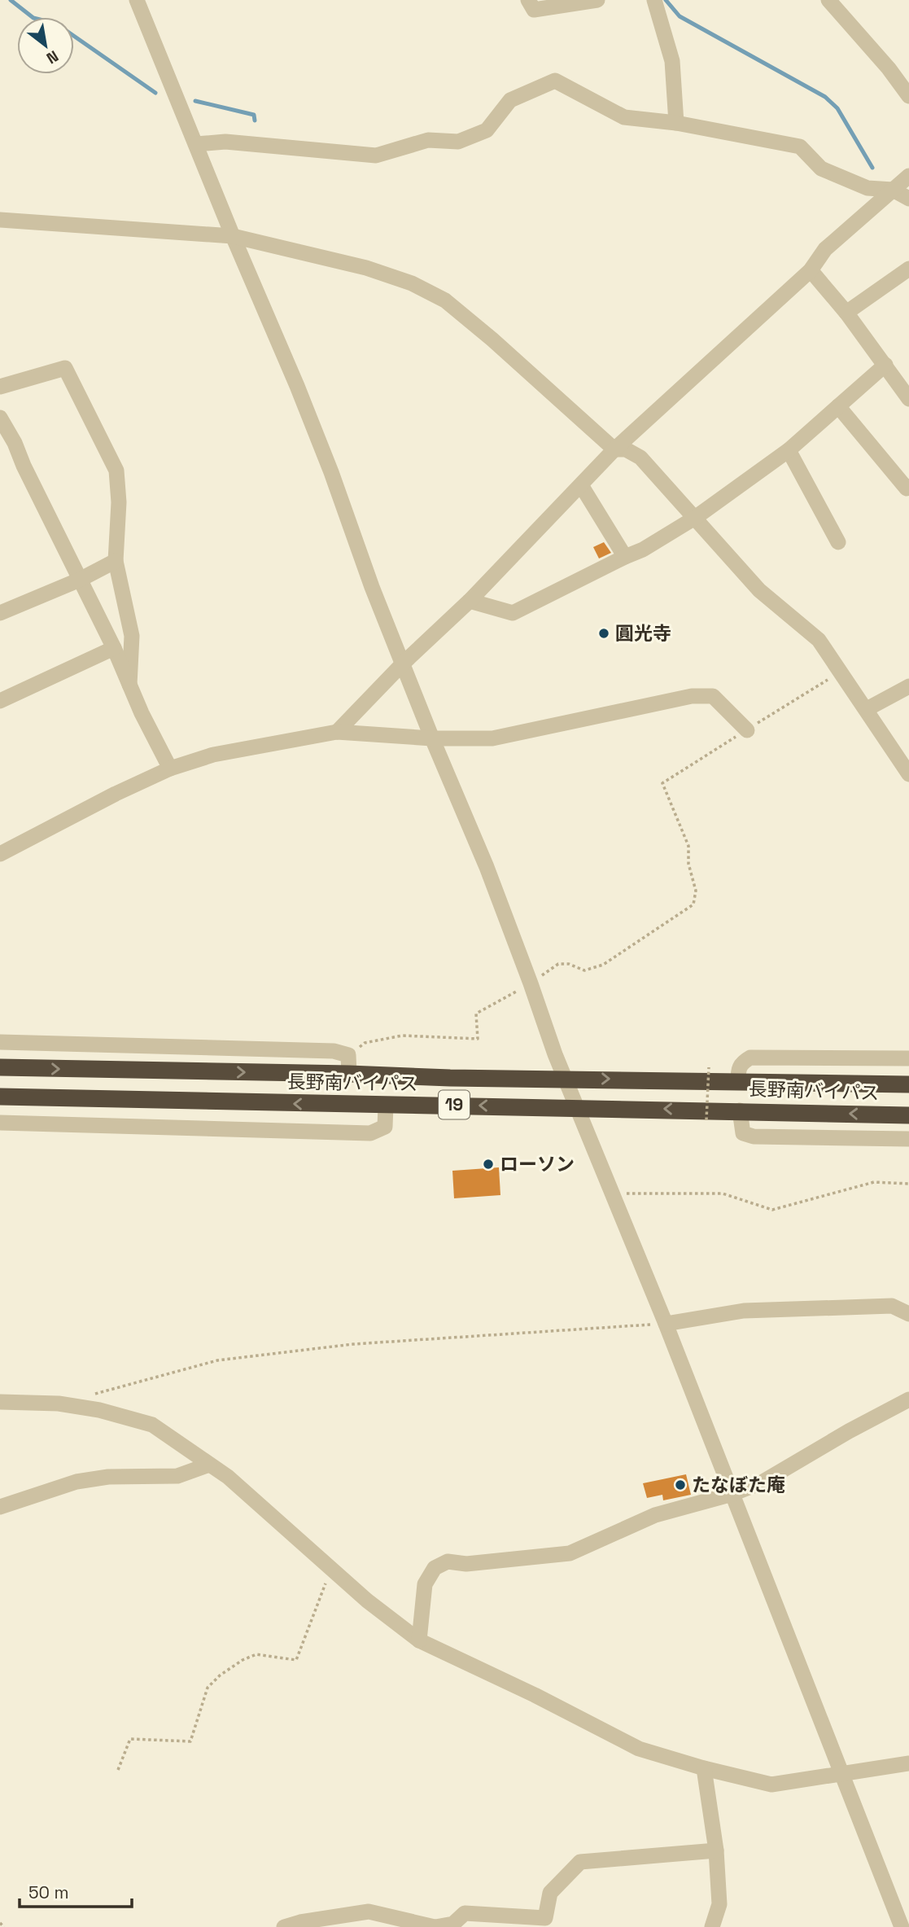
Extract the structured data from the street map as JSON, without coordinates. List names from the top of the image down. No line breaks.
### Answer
{"streets":{"highway":["長野南バイパス","19"]},"places":["圓光寺","ローソン","たなぼた庵"],"scale_bar":"50 m","north":"bottom right"}
